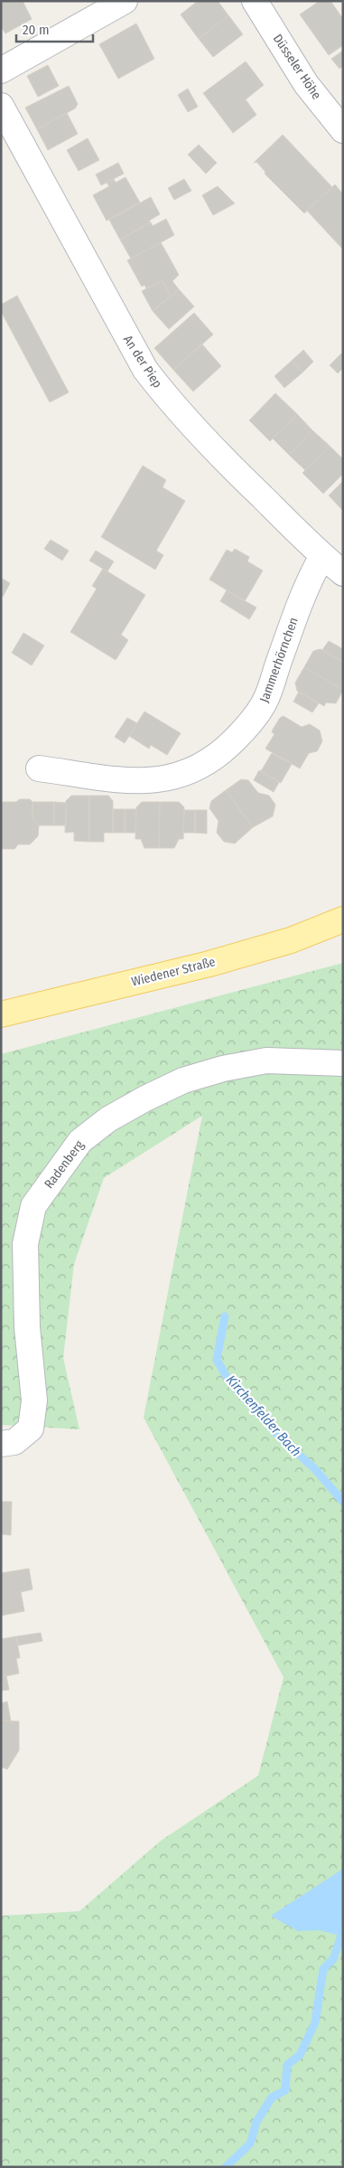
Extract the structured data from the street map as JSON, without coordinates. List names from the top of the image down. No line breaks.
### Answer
{"streets":{"main road":["Wiedener Straße"],"street":["Düsseler Höhe","An der Piep","Jammerhörnchen","Radenberg"]},"crossings":[["An der Piep","Jammerhörnchen"]],"water":["Kirchenfelder Bach"],"scale_bar":"20 m"}
